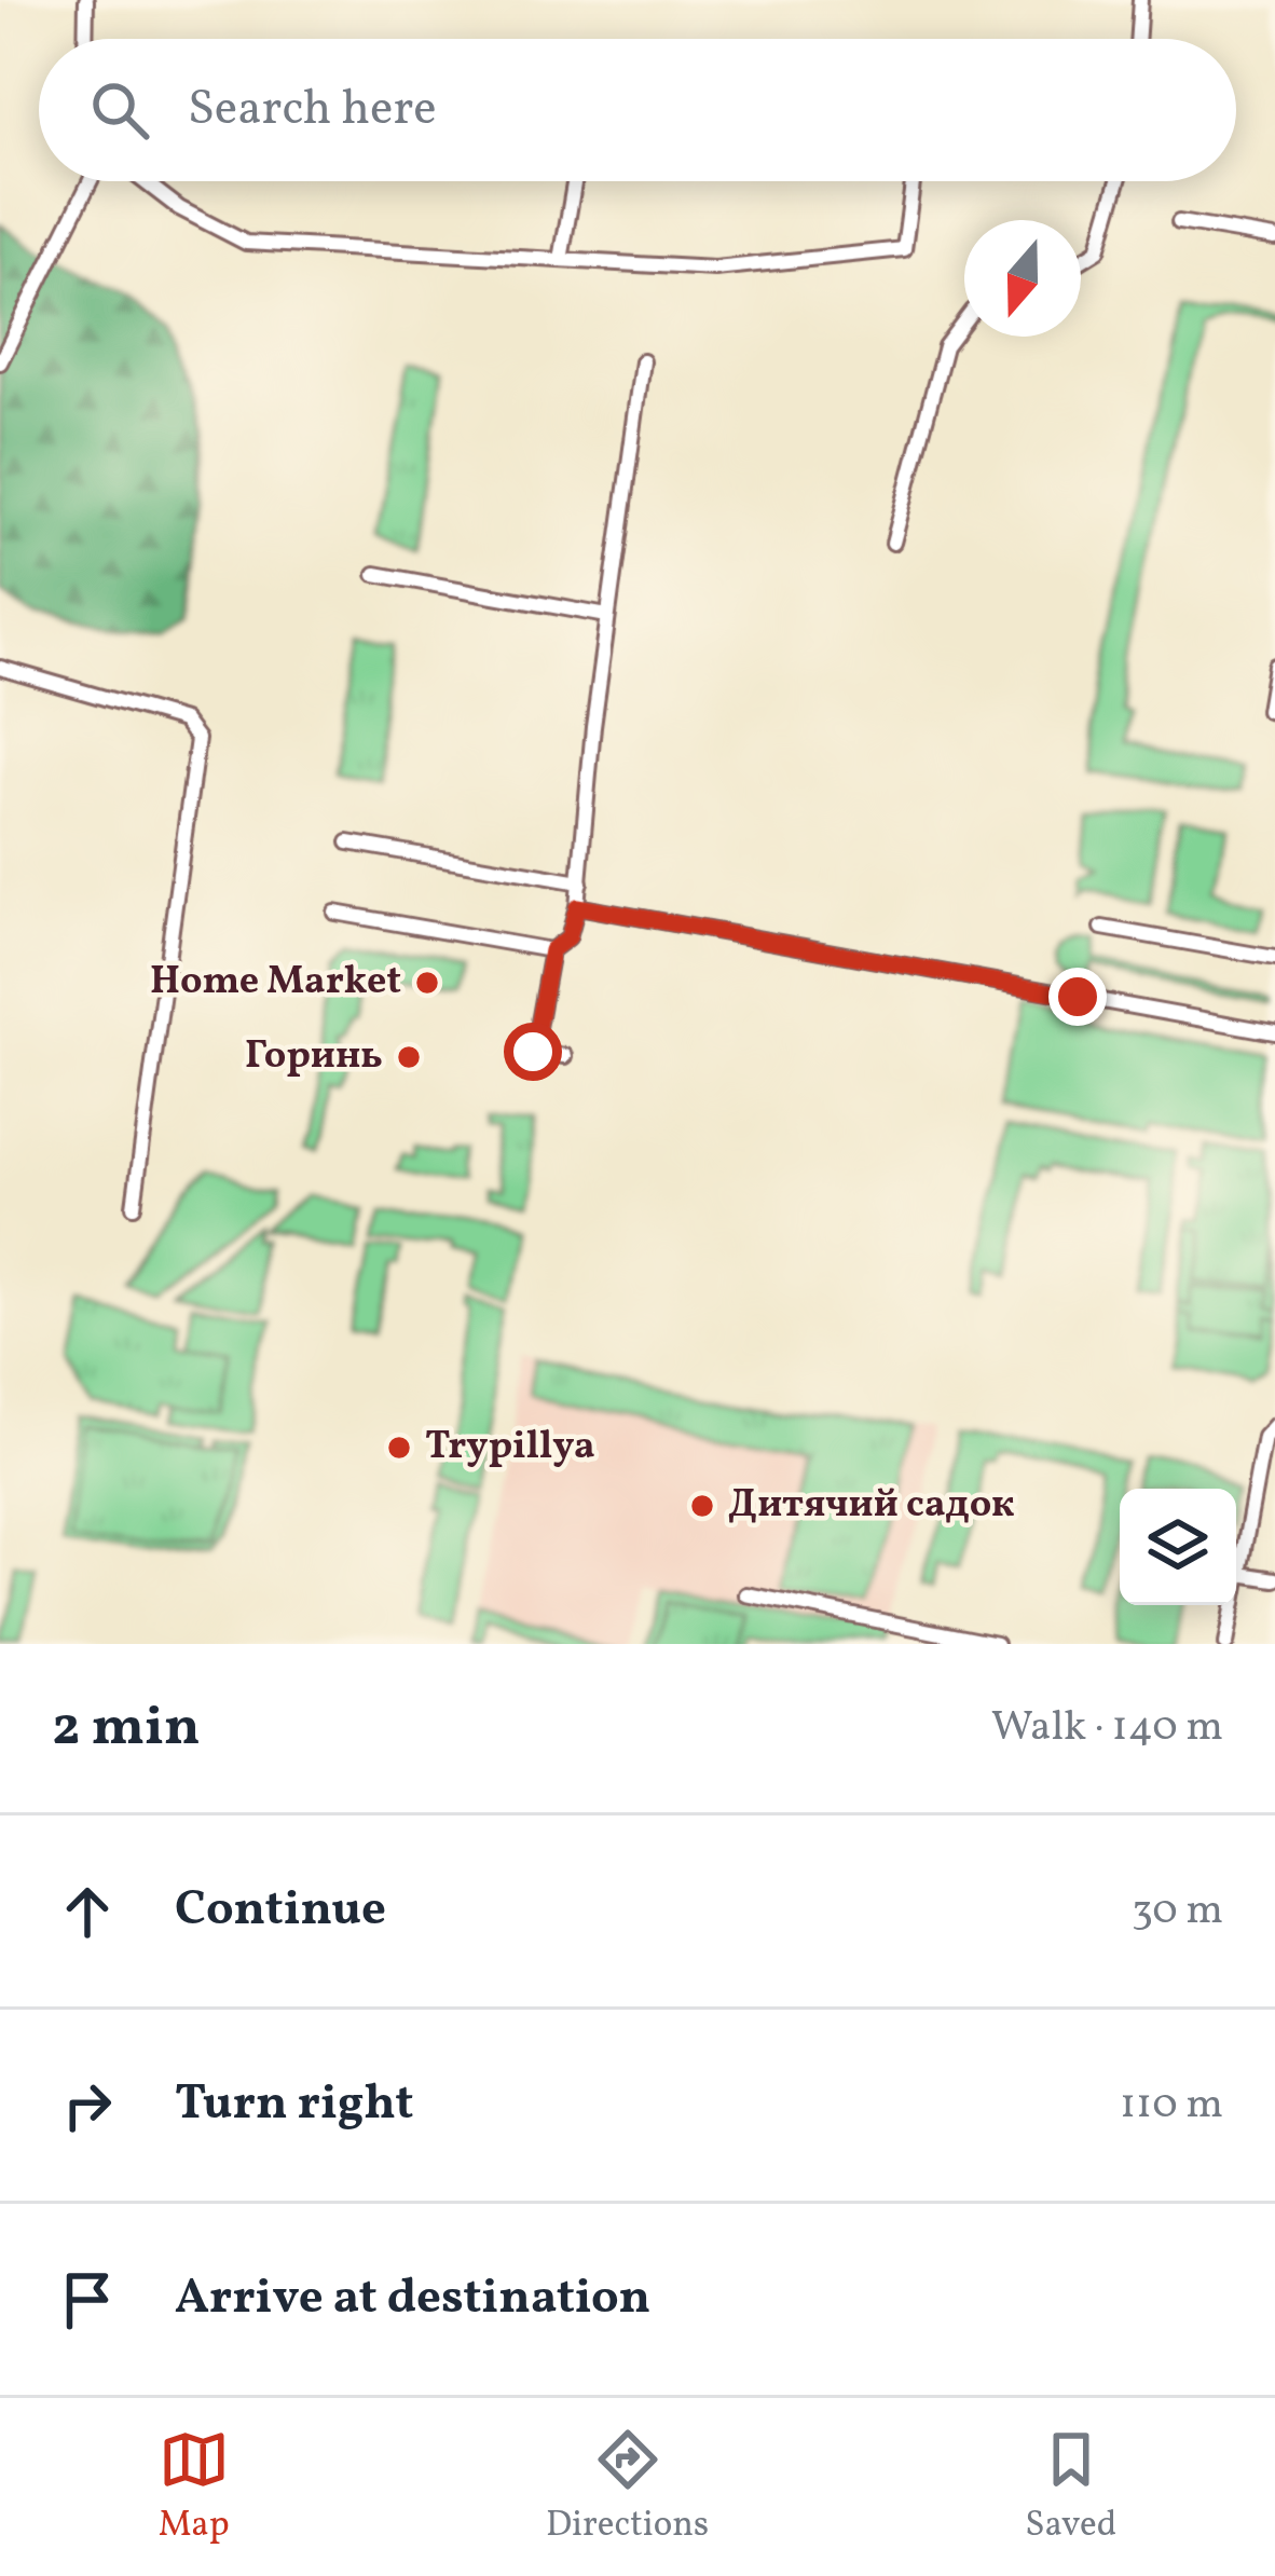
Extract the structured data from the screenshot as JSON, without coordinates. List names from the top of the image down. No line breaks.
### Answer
{"places":["Home Market","Горинь","Trypillya","Дитячий садок"],"north":"bottom","page":{"search":"Search here","heading":["2 min","Walk · 140 m"],"list":[["Continue","30 m"],["Turn right","110 m"],"Arrive at destination"],"nav":["Map","Directions","Saved"]}}
